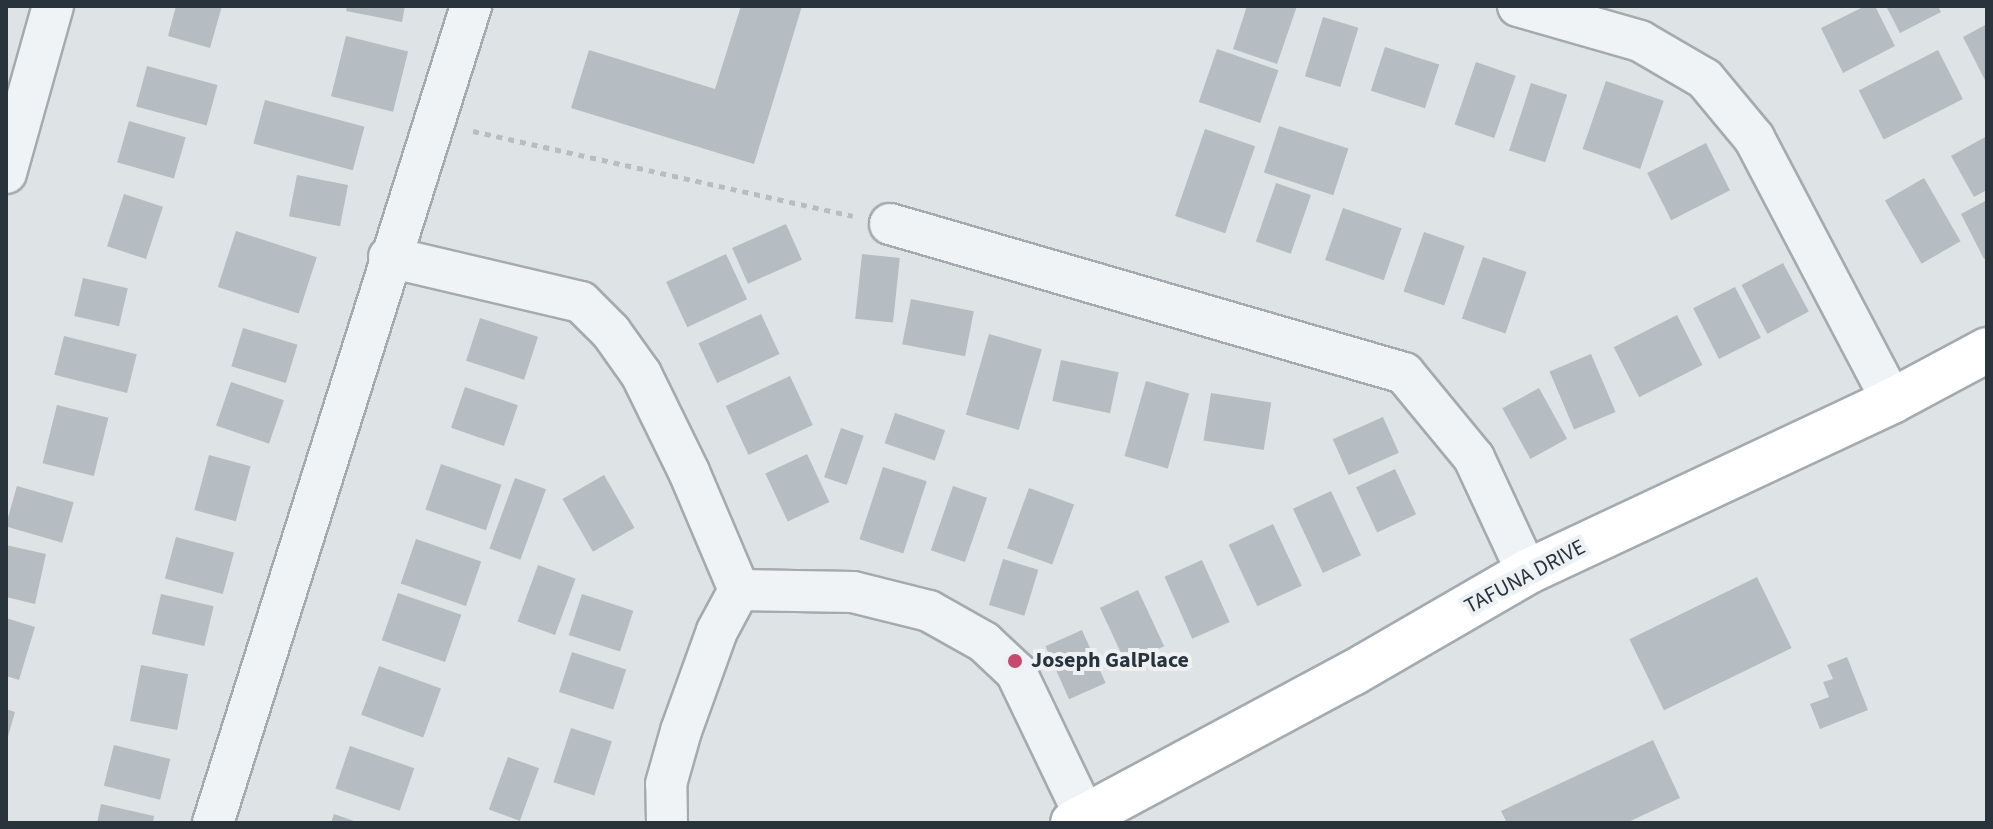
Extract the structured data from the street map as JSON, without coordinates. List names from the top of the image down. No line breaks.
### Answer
{"streets":{"main road":["TAFUNA DRIVE"]},"places":["Joseph GalPlace"]}
